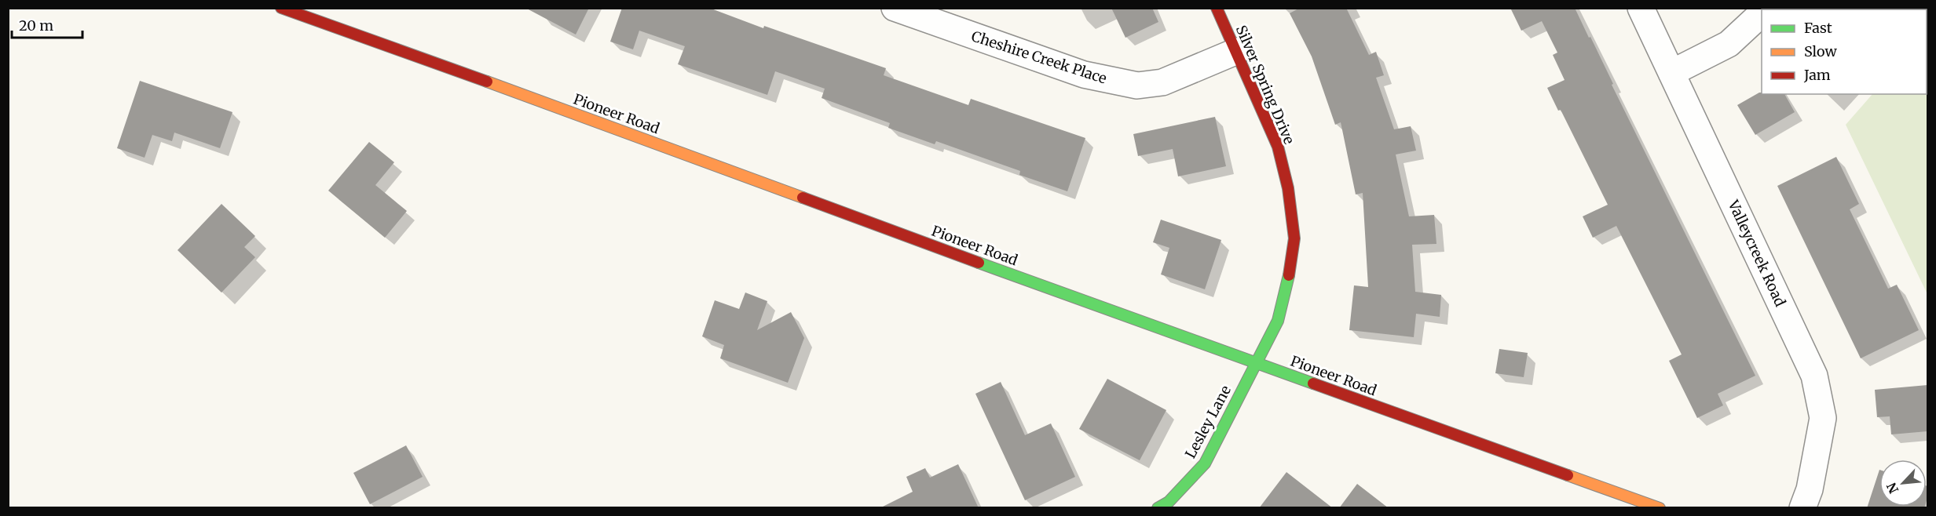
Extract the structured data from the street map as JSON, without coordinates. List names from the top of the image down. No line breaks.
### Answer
{"streets":{"main road":["Silver Spring Drive","Pioneer Road","Lesley Lane"],"street":["Cheshire Creek Place","Valleycreek Road"]},"crossings":[["Cheshire Creek Place","Silver Spring Drive"],["Silver Spring Drive","Pioneer Road"],["Silver Spring Drive","Lesley Lane"],["Pioneer Road","Lesley Lane"]],"legend":["Fast","Slow","Jam"],"scale_bar":"20 m","north":"bottom left"}
